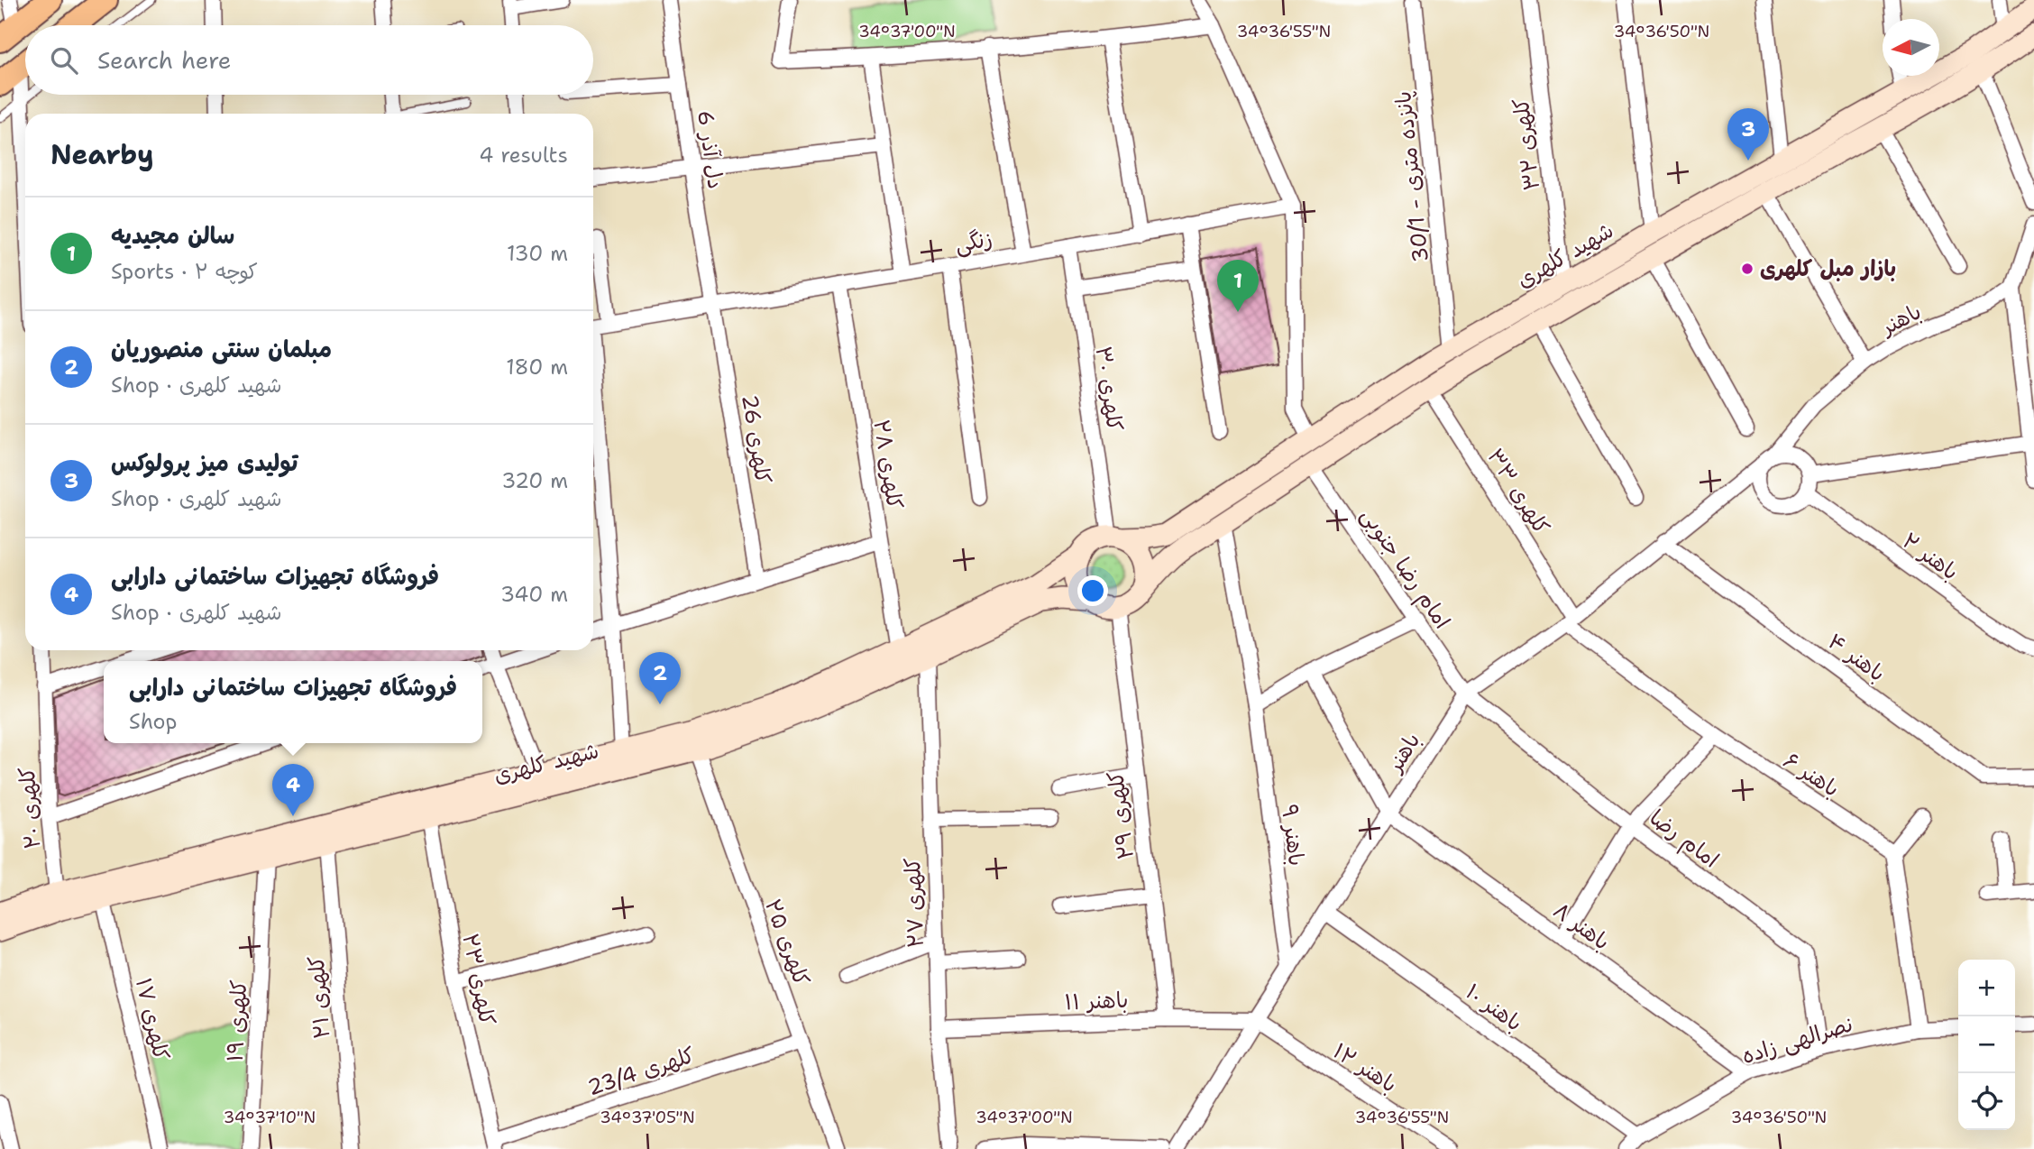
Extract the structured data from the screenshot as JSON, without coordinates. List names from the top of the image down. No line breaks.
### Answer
{"streets":{"main road":["شهید کلهری"],"street":["کلهری ۳۲","دل آذر 6","30/1 - پانزده متری","زنگی","باهنر","کلهری ۳۰","کلهری 26","کلهری ۲۸","کلهری ۳۳","باهنر ۲","امام رضا جنوبی","باهنر ۴","باهنر ۶","کلهری ۲۰","کلهری ۲۹","باهنر ۹","امام رضا","کلهری ۲۷","باهنر ۸","کلهری ۲۵","کلهری ۲۳","کلهری ۲۱","باهنر ۱۱","باهنر ۱۰","کلهری ۱۷","کلهری ۱۹","نصرالهی زاده","باهنر ۱۲","کلهری 23/4"]},"crossings":[["کلهری ۳۲","شهید کلهری"],["دل آذر 6","زنگی"],["دل آذر 6","کلهری 26"],["30/1 - پانزده متری","شهید کلهری"],["زنگی","کلهری ۳۰"],["زنگی","کلهری 26"],["زنگی","کلهری ۲۸"],["شهید کلهری","کلهری ۳۰"],["شهید کلهری","کلهری ۲۸"],["شهید کلهری","کلهری ۳۳"],["شهید کلهری","امام رضا جنوبی"],["شهید کلهری","کلهری ۲۰"],["شهید کلهری","کلهری ۲۹"],["شهید کلهری","باهنر ۹"],["شهید کلهری","کلهری ۲۷"],["شهید کلهری","کلهری ۲۵"],["شهید کلهری","کلهری ۲۳"],["شهید کلهری","کلهری ۲۱"],["شهید کلهری","کلهری ۱۷"],["شهید کلهری","کلهری ۱۹"],["باهنر","کلهری ۳۳"],["باهنر","باهنر ۲"],["باهنر","امام رضا جنوبی"],["باهنر","باهنر ۴"],["باهنر","باهنر ۶"],["باهنر","باهنر ۹"],["باهنر","امام رضا"],["باهنر","باهنر ۸"],["باهنر","باهنر ۱۱"],["باهنر","باهنر ۱۰"],["باهنر","باهنر ۱۲"],["کلهری ۳۰","کلهری ۲۹"],["کلهری ۳۳","باهنر ۶"],["امام رضا جنوبی","امام رضا"],["کلهری ۲۹","باهنر ۱۱"],["امام رضا","نصرالهی زاده"],["کلهری ۲۷","باهنر ۱۱"],["باهنر ۸","نصرالهی زاده"],["کلهری ۲۵","کلهری 23/4"],["کلهری ۲۳","کلهری 23/4"],["باهنر ۱۱","باهنر ۱۲"],["باهنر ۱۰","نصرالهی زاده"]],"places":["بازار مبل کلهری"],"north":"left","page":{"search":"Search here","pins":["3","1","2","4"],"heading":["Nearby","4 results"],"list":[{"mark":"1","name":"سالن مجیدیه","note":"Sports · ۲ کوچه","value":"130 m"},{"mark":"2","name":"مبلمان سنتی منصوریان","note":"Shop · شهید کلهری","value":"180 m"},{"mark":"3","name":"تولیدی میز پرولوکس","note":"Shop · شهید کلهری","value":"320 m"},{"mark":"4","name":"فروشگاه تجهیزات ساختمانی دارابی","note":"Shop · شهید کلهری","value":"340 m"}],"popup":["فروشگاه تجهیزات ساختمانی دارابی","Shop"],"map_buttons":["+","−"]},"coordinates":["34°37'00\"N","34°36'55\"N","34°36'50\"N","34°37'10\"N","34°37'05\"N"]}
